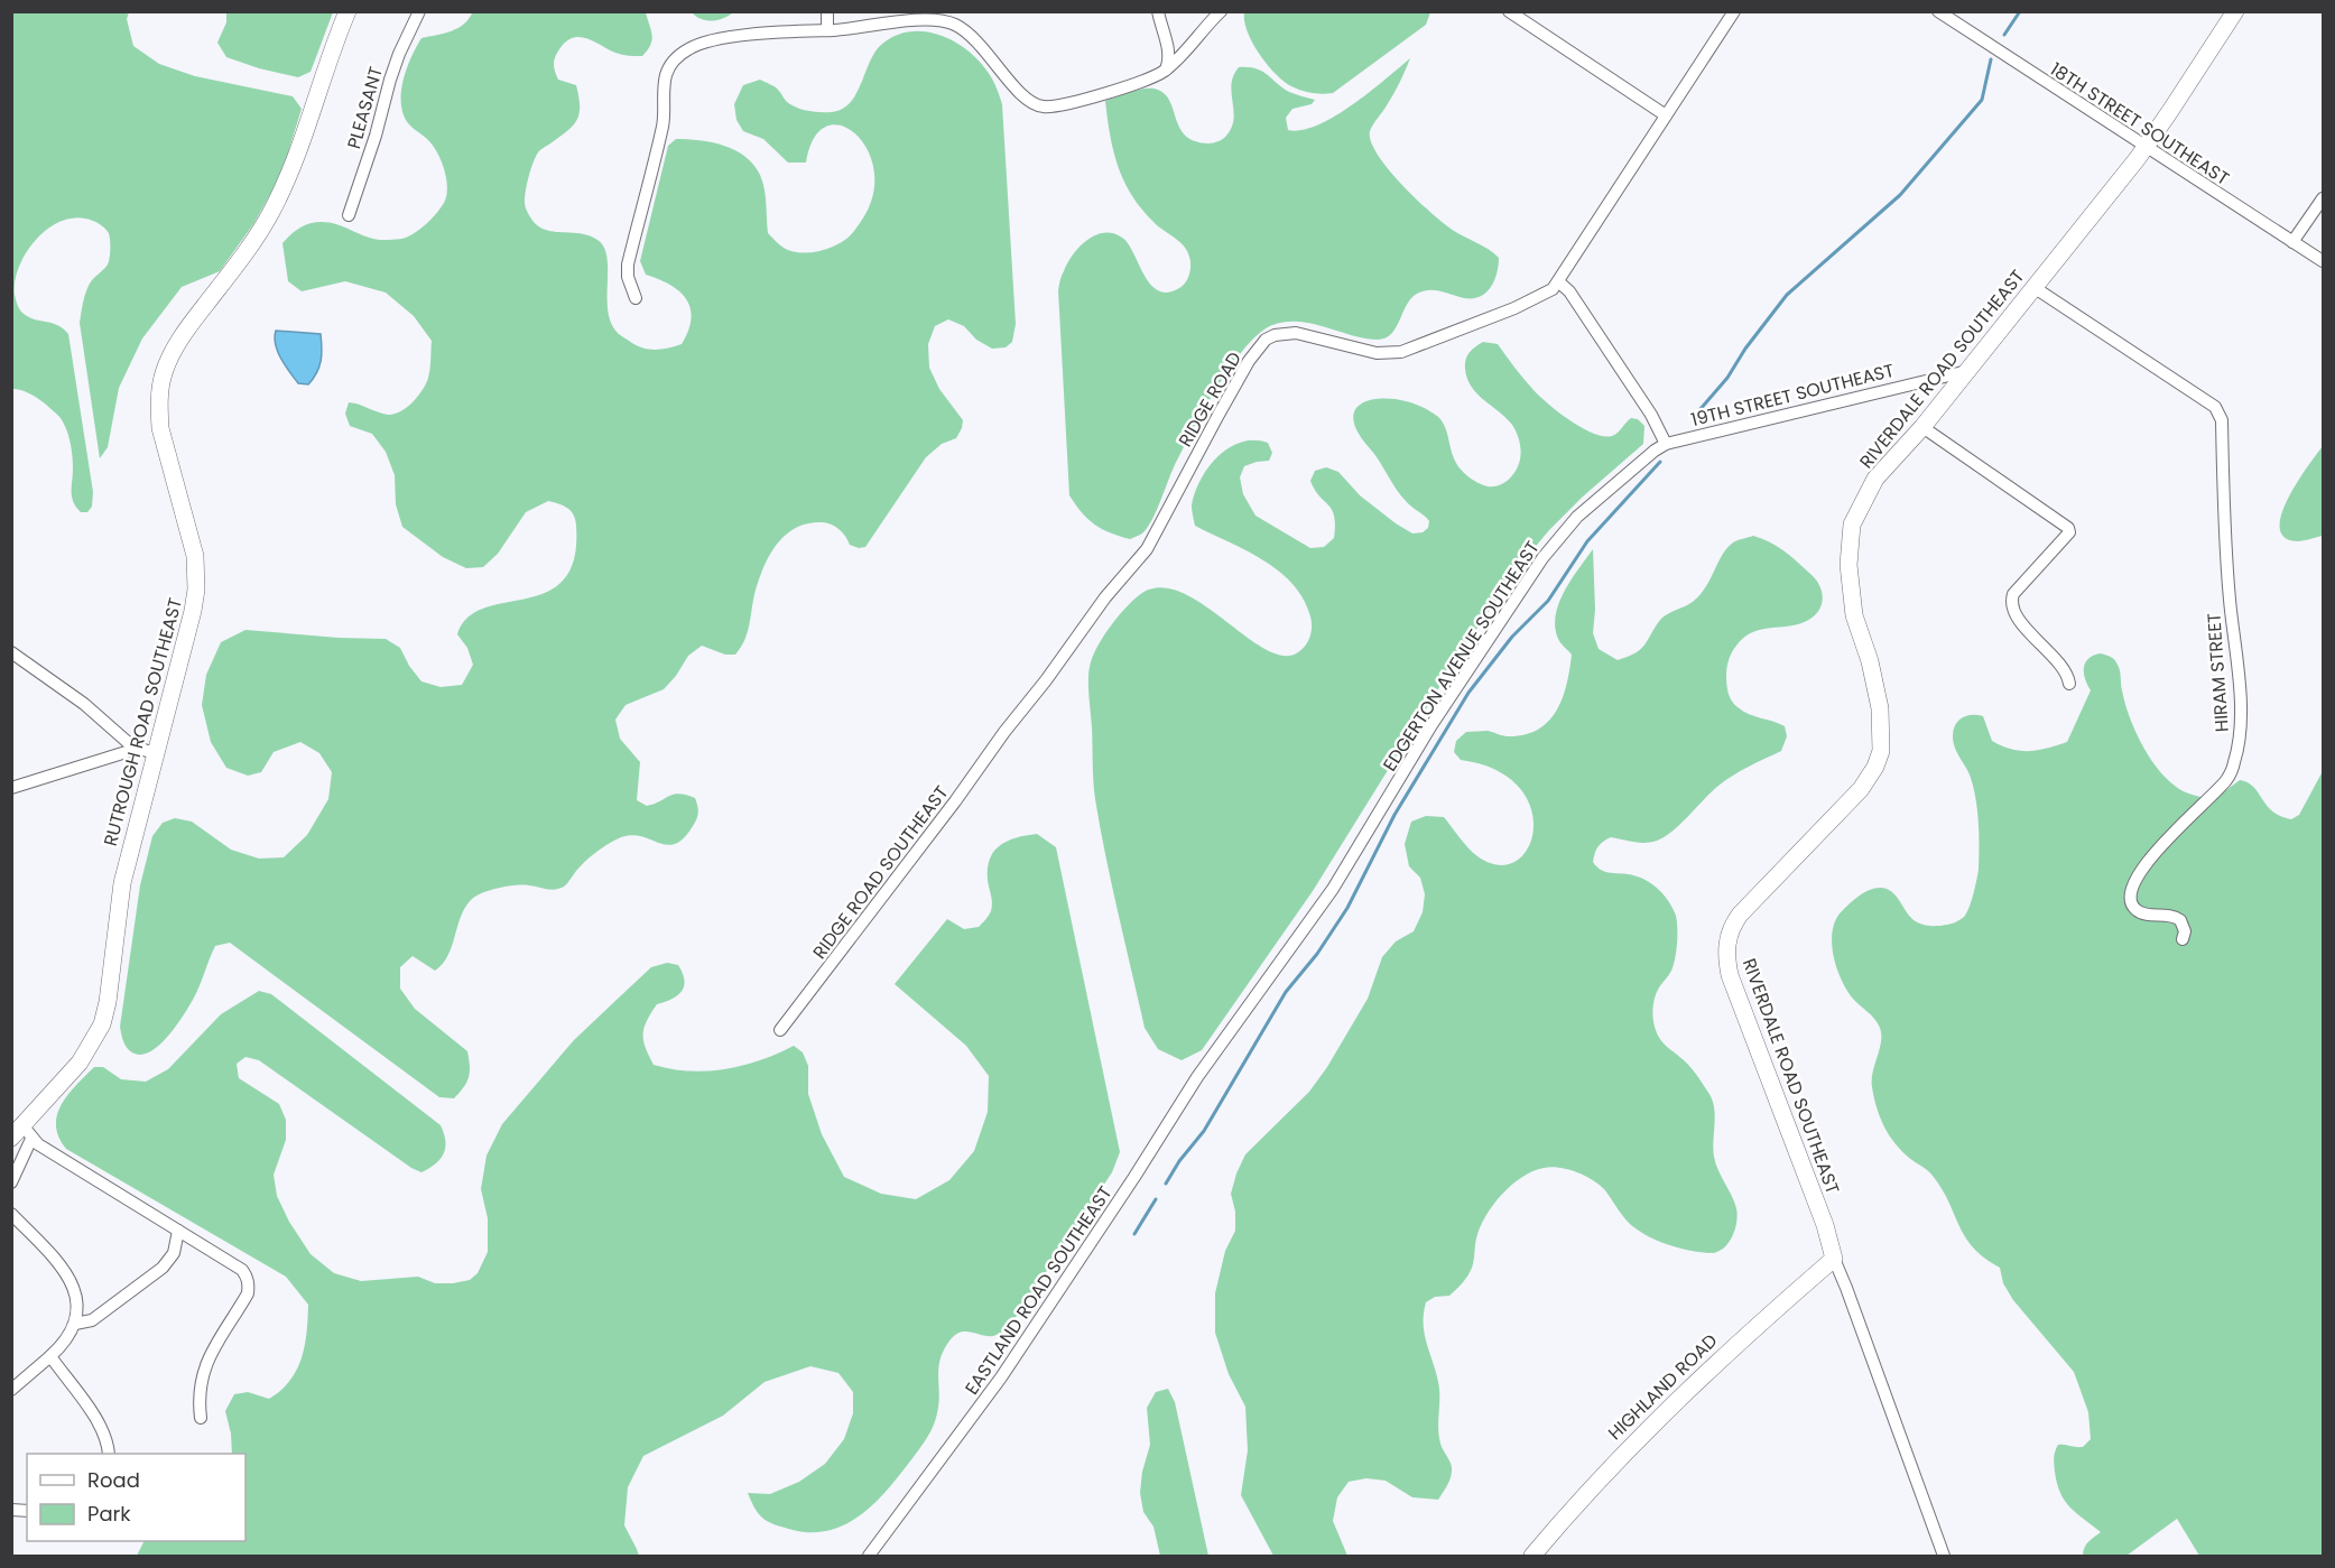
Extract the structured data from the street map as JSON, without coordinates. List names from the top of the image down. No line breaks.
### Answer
{"streets":{"street":["PLEASANT","18TH STREET SOUTHEAST","RIVERDALE ROAD SOUTHEAST","19TH STREET SOUTHEAST","RIDGE ROAD","EDGERTON AVENUE SOUTHEAST","HIRAM STREET","RUTROUGH ROAD SOUTHEAST","RIDGE ROAD SOUTHEAST","EASTLAND ROAD SOUTHEAST","HIGHLAND ROAD"]},"crossings":[["18TH STREET SOUTHEAST","RIVERDALE ROAD SOUTHEAST"],["RIVERDALE ROAD SOUTHEAST","19TH STREET SOUTHEAST"],["RIVERDALE ROAD SOUTHEAST","HIRAM STREET"],["RIVERDALE ROAD SOUTHEAST","HIGHLAND ROAD"],["19TH STREET SOUTHEAST","EDGERTON AVENUE SOUTHEAST"],["RIDGE ROAD","RIDGE ROAD SOUTHEAST"],["EDGERTON AVENUE SOUTHEAST","EASTLAND ROAD SOUTHEAST"]],"legend":["Road","Park"]}
